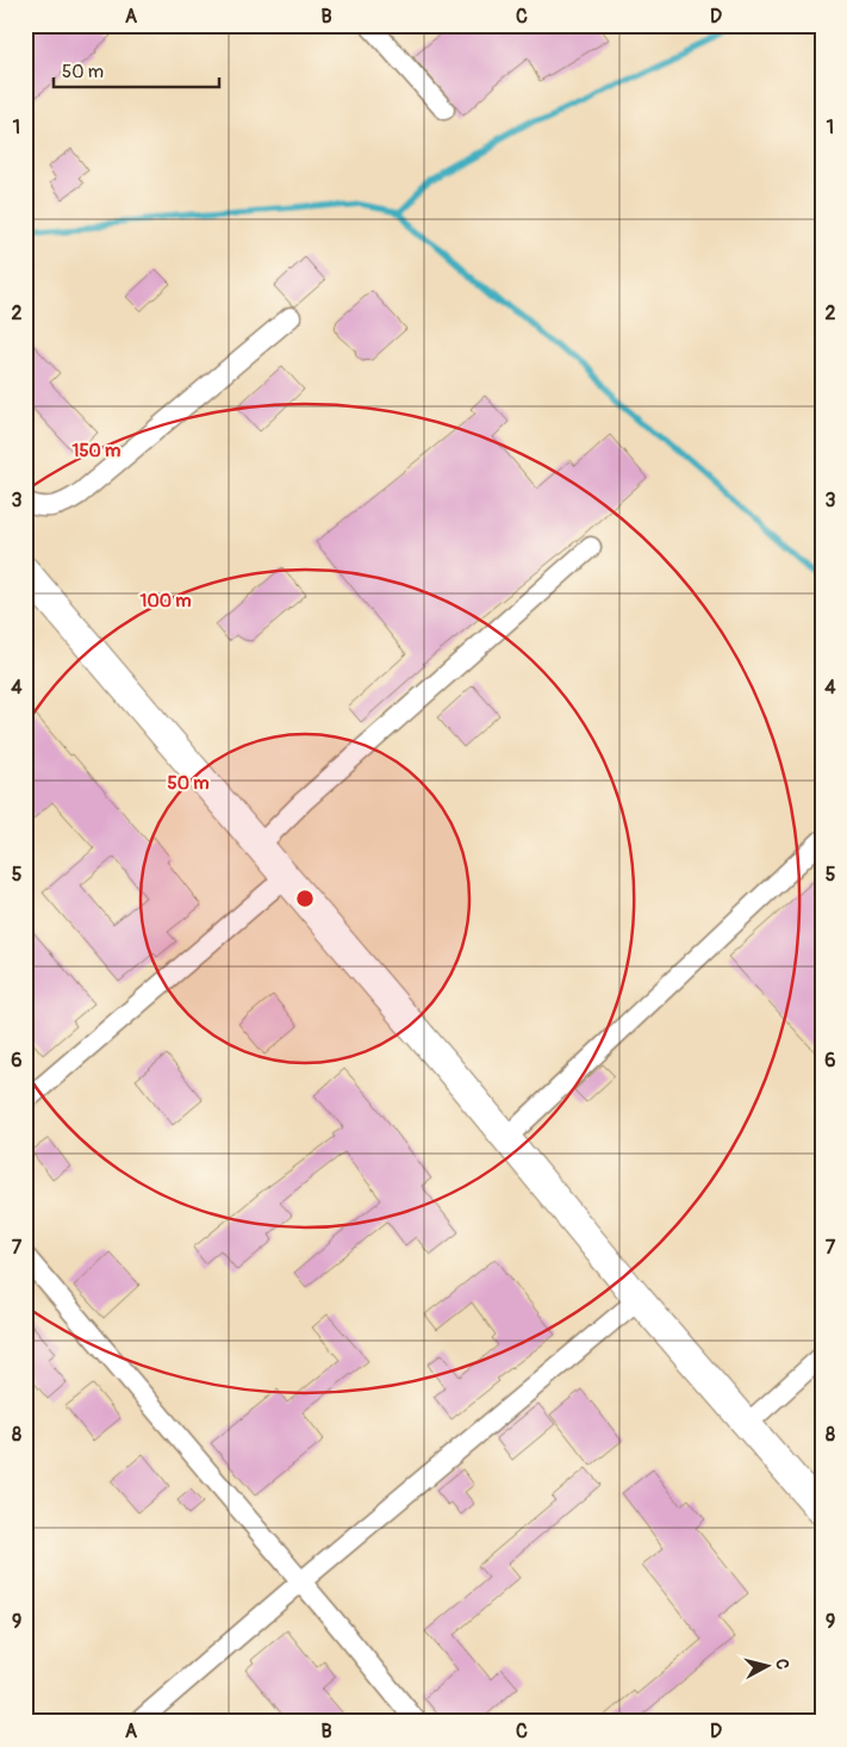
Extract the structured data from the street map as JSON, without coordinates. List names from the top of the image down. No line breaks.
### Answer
{"scale_bar":"50 m","north":"right","grid":{"columns":["A","B","C","D"],"rows":["1","2","3","4","5","6","7","8","9"]},"rings":["150 m","100 m","50 m"]}
